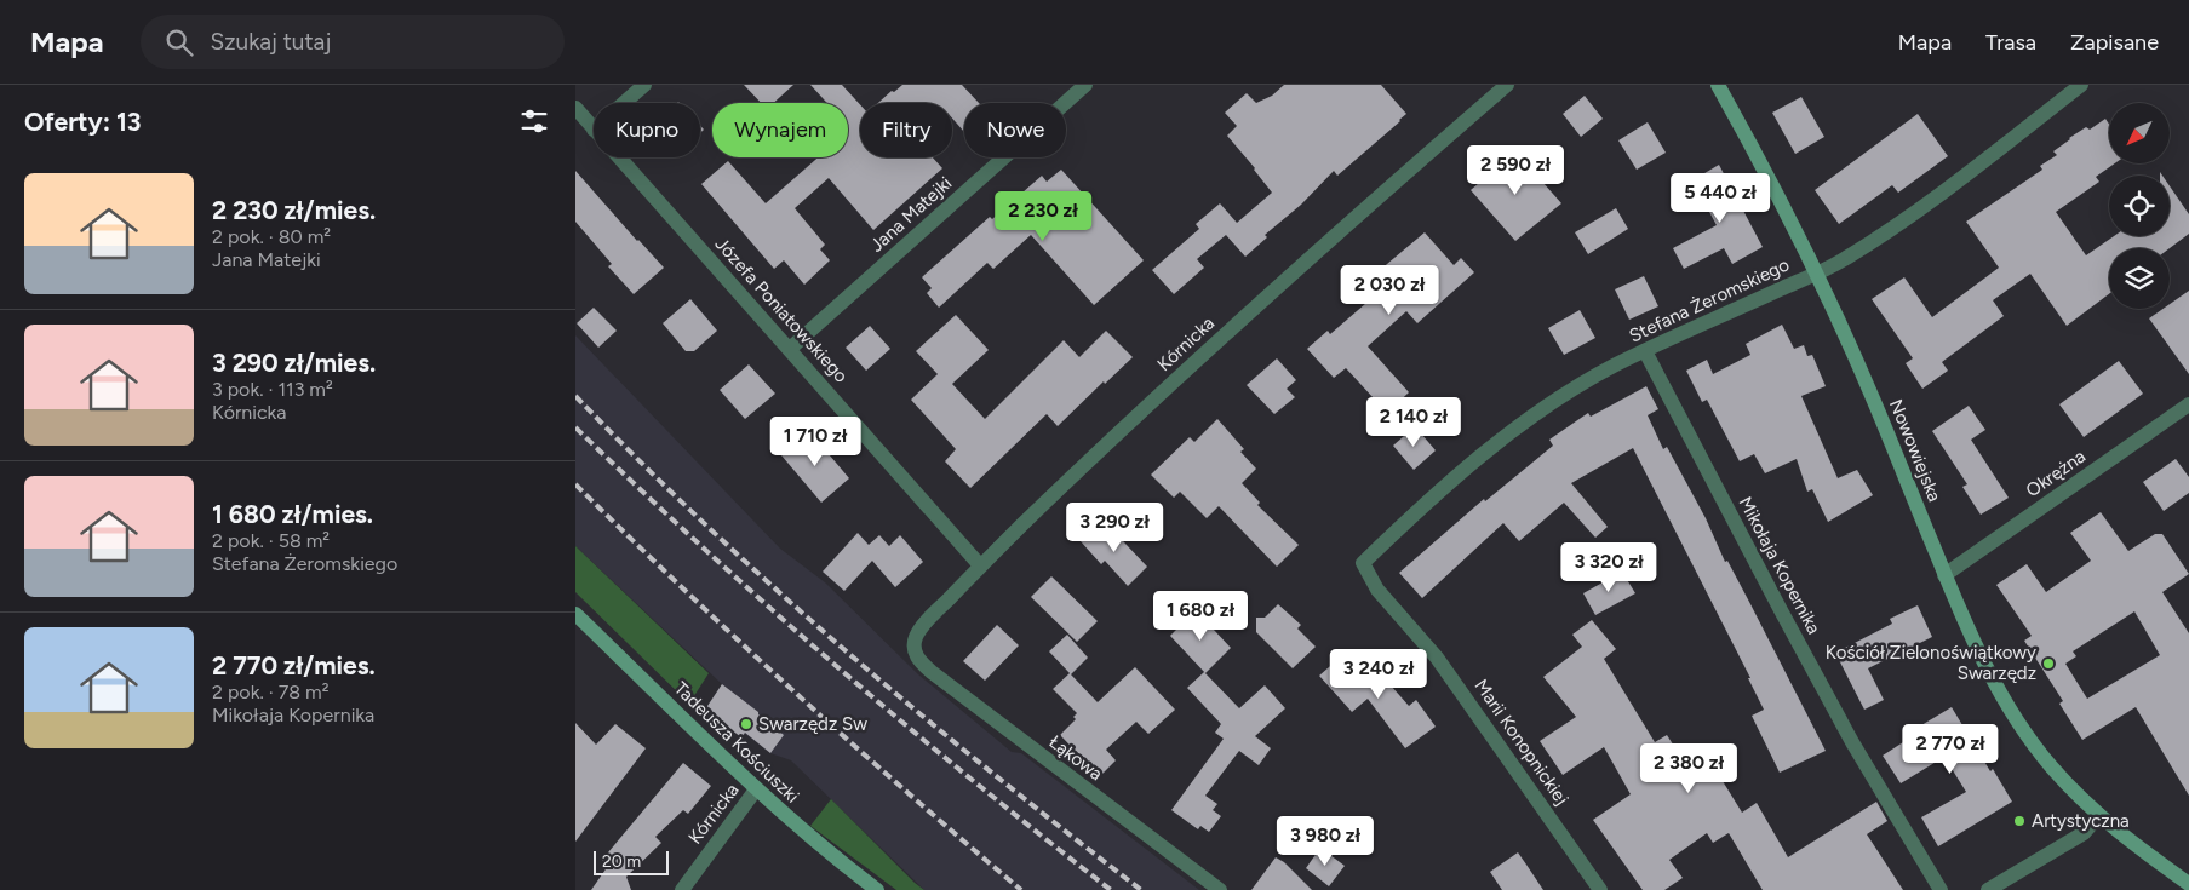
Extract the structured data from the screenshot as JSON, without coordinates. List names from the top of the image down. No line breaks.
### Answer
{"streets":{"street":["Jana Matejki","Stefana Żeromskiego","Józefa Poniatowskiego","Kórnicka","Nowowiejska","Okrężna","Mikołaja Kopernika","Tadeusza Kościuszki","Marii Konopnickiej","Łąkowa"]},"crossings":[["Jana Matejki","Józefa Poniatowskiego"],["Stefana Żeromskiego","Nowowiejska"],["Stefana Żeromskiego","Mikołaja Kopernika"],["Stefana Żeromskiego","Marii Konopnickiej"],["Józefa Poniatowskiego","Kórnicka"],["Kórnicka","Tadeusza Kościuszki"],["Kórnicka","Łąkowa"],["Nowowiejska","Okrężna"]],"places":["Kościół Zielonoświątkowy Swarzędz","Swarzędz Sw","Artystyczna"],"scale_bar":"20 m","north":"bottom left","page":{"header":"Mapa","search":"Szukaj tutaj","nav":["Mapa","Trasa","Zapisane"],"heading":"Oferty: 13","chip":["Kupno","Wynajem","Filtry","Nowe"],"price":["2 590 zł","5 440 zł","2 230 zł","2 030 zł","2 140 zł","1 710 zł","3 290 zł","3 320 zł","1 680 zł","3 240 zł","2 770 zł","2 380 zł","3 980 zł"],"list":[{"name":"2 230 zł/mies.","note":"2 pok. · 80 m² · Jana Matejki"},{"name":"3 290 zł/mies.","note":"3 pok. · 113 m² · Kórnicka"},{"name":"1 680 zł/mies.","note":"2 pok. · 58 m² · Stefana Żeromskiego"},{"name":"2 770 zł/mies.","note":"2 pok. · 78 m² · Mikołaja Kopernika"}],"scale":"20 m"}}
